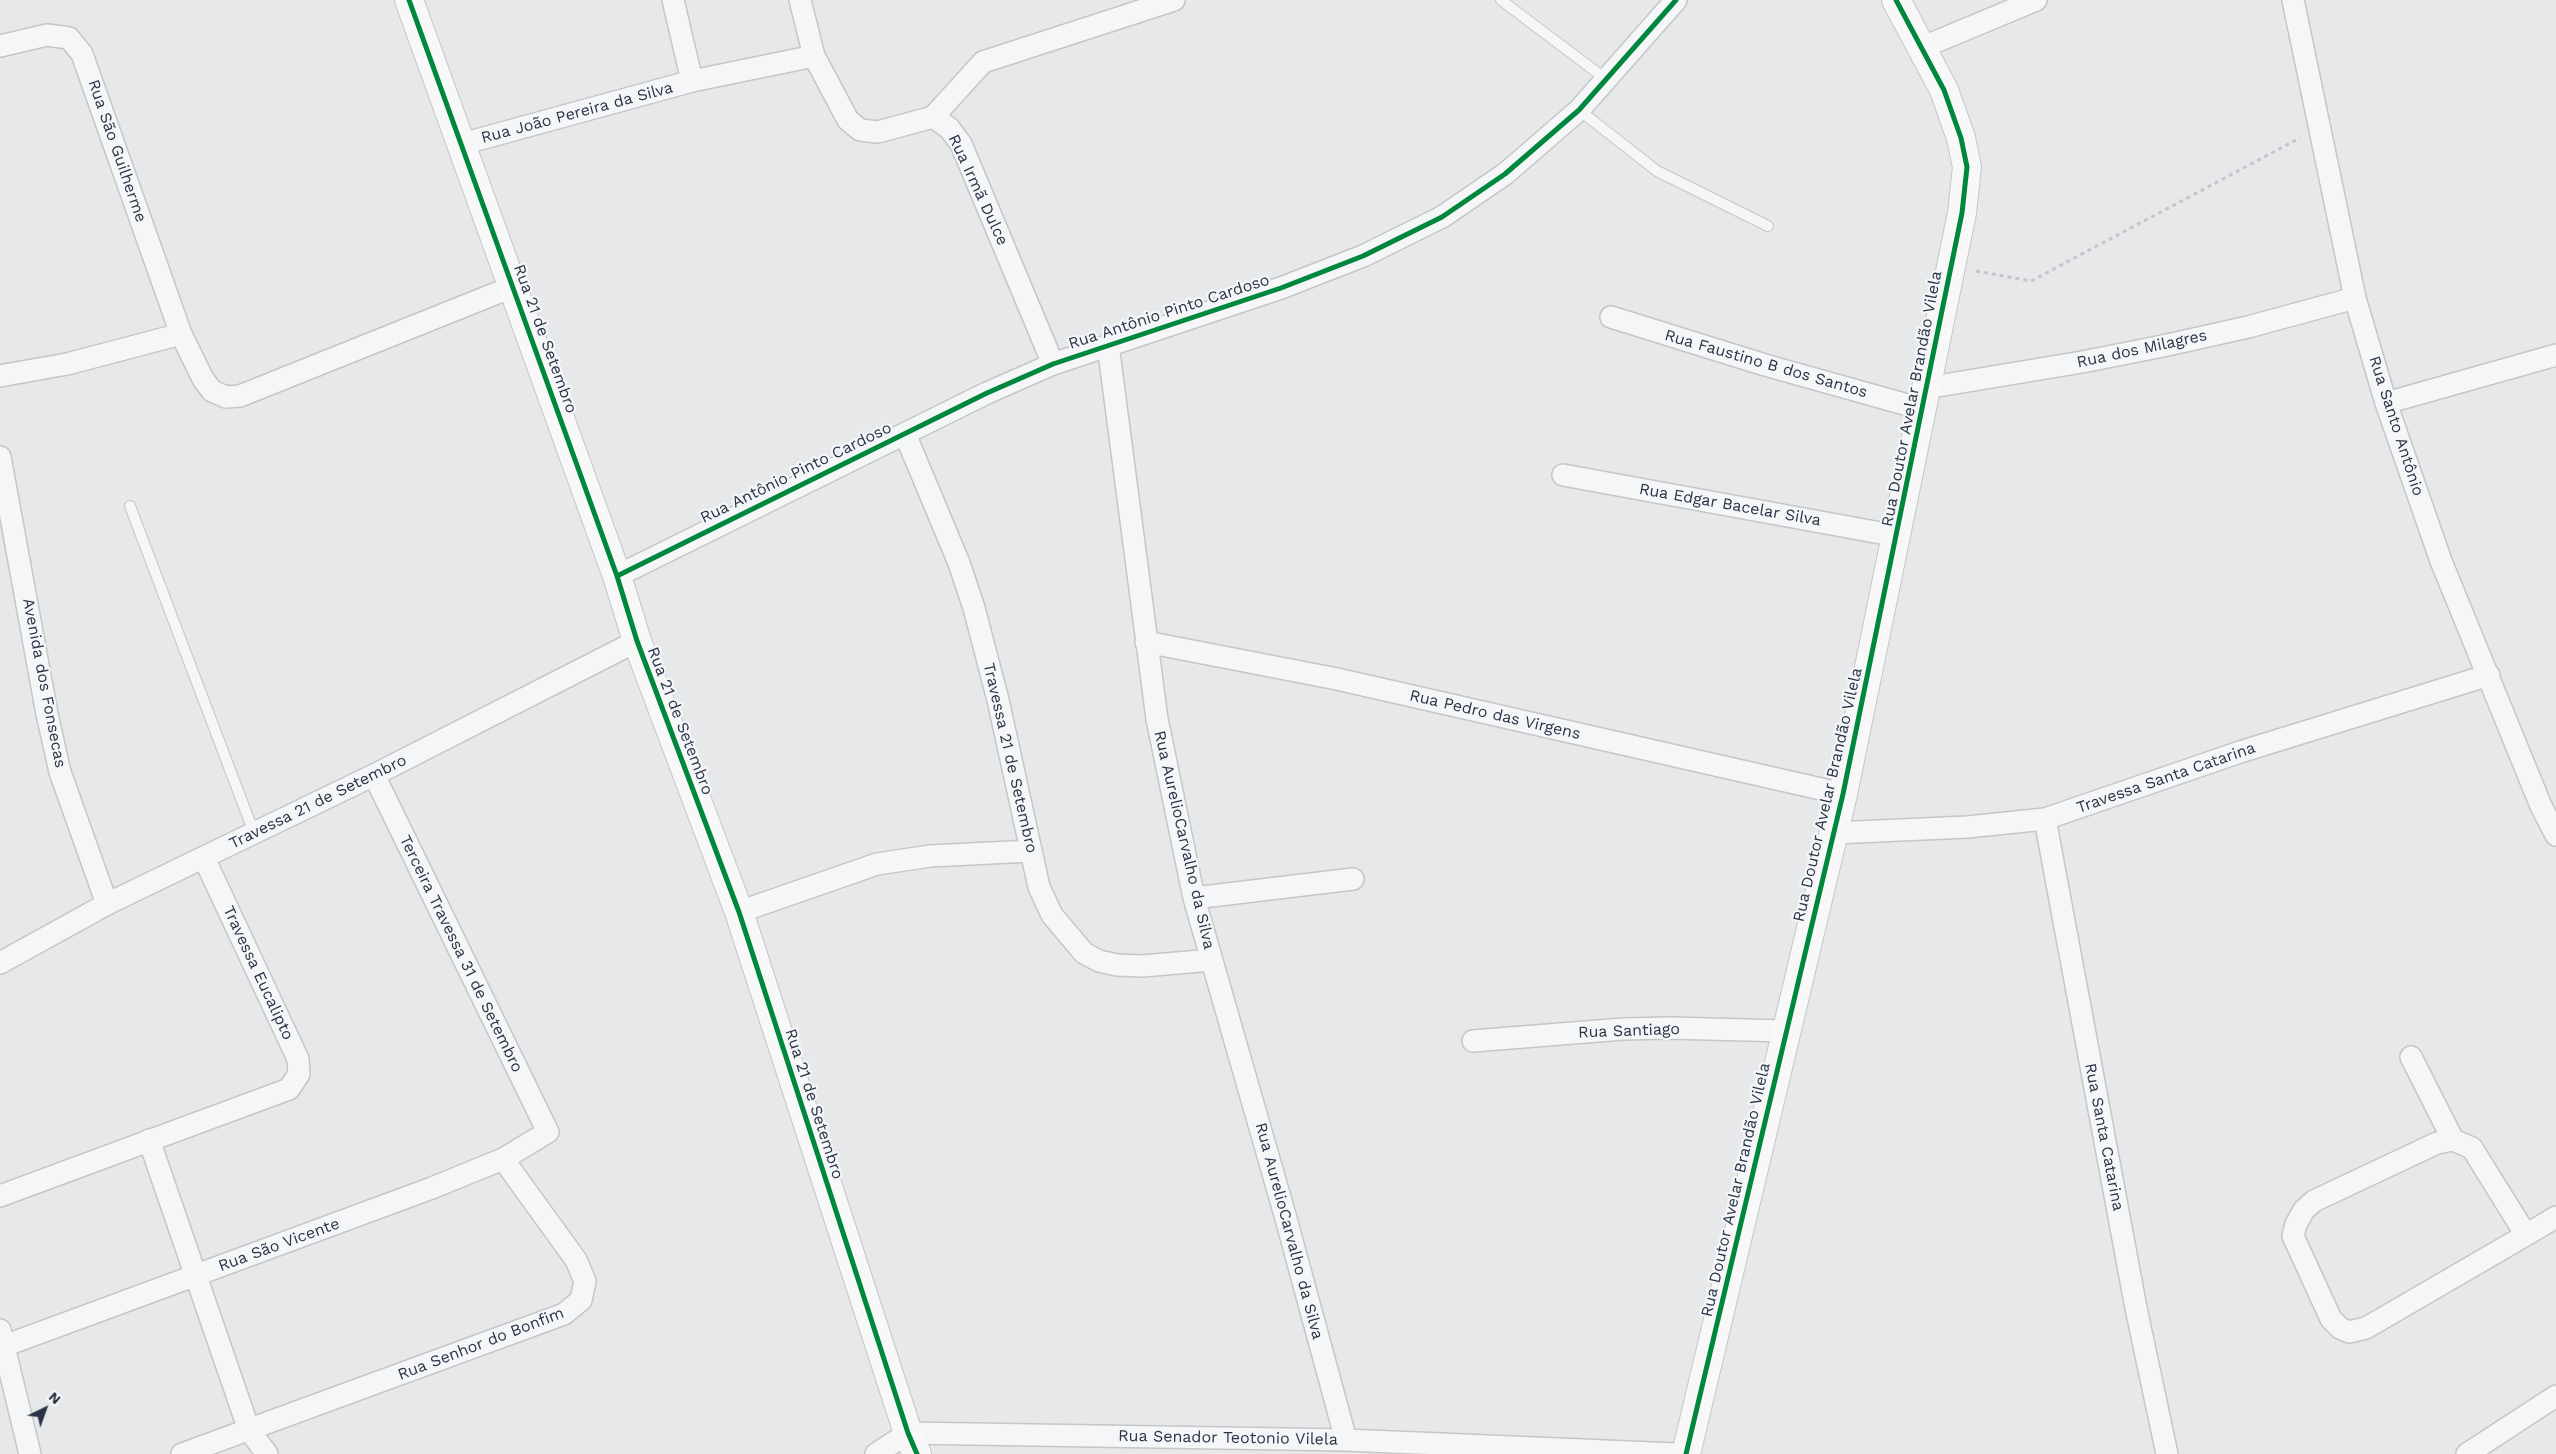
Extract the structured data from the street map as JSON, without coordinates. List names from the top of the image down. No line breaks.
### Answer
{"streets":{"street":["Rua João Pereira da Silva","Rua São Guilherme","Rua Irmã Dulce","Rua Antônio Pinto Cardoso","Rua 21 de Setembro","Rua dos Milagres","Rua Faustino B dos Santos","Rua Doutor Avelar Brandão Vilela","Rua Santo Antônio","Rua Edgar Bacelar Silva","Avenida dos Fonsecas","Rua Pedro das Virgens","Travessa 21 de Setembro","Travessa Santa Catarina","Rua AurelioCarvalho da Silva","Terceira Travessa 31 de Setembro","Travessa Eucalipto","Rua Santiago","Rua Santa Catarina","Rua São Vicente","Rua Senhor do Bonfim","Rua Senador Teotonio Vilela"]},"crossings":[["Rua João Pereira da Silva","Rua 21 de Setembro"],["Rua São Guilherme","Rua 21 de Setembro"],["Rua Irmã Dulce","Rua Antônio Pinto Cardoso"],["Rua Antônio Pinto Cardoso","Rua 21 de Setembro"],["Rua Antônio Pinto Cardoso","Travessa 21 de Setembro"],["Rua Antônio Pinto Cardoso","Rua AurelioCarvalho da Silva"],["Rua 21 de Setembro","Travessa 21 de Setembro"],["Rua 21 de Setembro","Rua Senador Teotonio Vilela"],["Rua dos Milagres","Rua Faustino B dos Santos"],["Rua dos Milagres","Rua Doutor Avelar Brandão Vilela"],["Rua dos Milagres","Rua Santo Antônio"],["Rua Faustino B dos Santos","Rua Doutor Avelar Brandão Vilela"],["Rua Doutor Avelar Brandão Vilela","Rua Edgar Bacelar Silva"],["Rua Doutor Avelar Brandão Vilela","Rua Pedro das Virgens"],["Rua Doutor Avelar Brandão Vilela","Travessa Santa Catarina"],["Rua Doutor Avelar Brandão Vilela","Rua Santiago"],["Rua Santo Antônio","Travessa Santa Catarina"],["Avenida dos Fonsecas","Travessa 21 de Setembro"],["Rua Pedro das Virgens","Rua AurelioCarvalho da Silva"],["Travessa 21 de Setembro","Rua AurelioCarvalho da Silva"],["Travessa 21 de Setembro","Terceira Travessa 31 de Setembro"],["Travessa 21 de Setembro","Travessa Eucalipto"],["Travessa Santa Catarina","Rua Santa Catarina"],["Rua AurelioCarvalho da Silva","Rua Senador Teotonio Vilela"],["Terceira Travessa 31 de Setembro","Rua São Vicente"],["Rua São Vicente","Rua Senhor do Bonfim"]],"north":"top right"}
